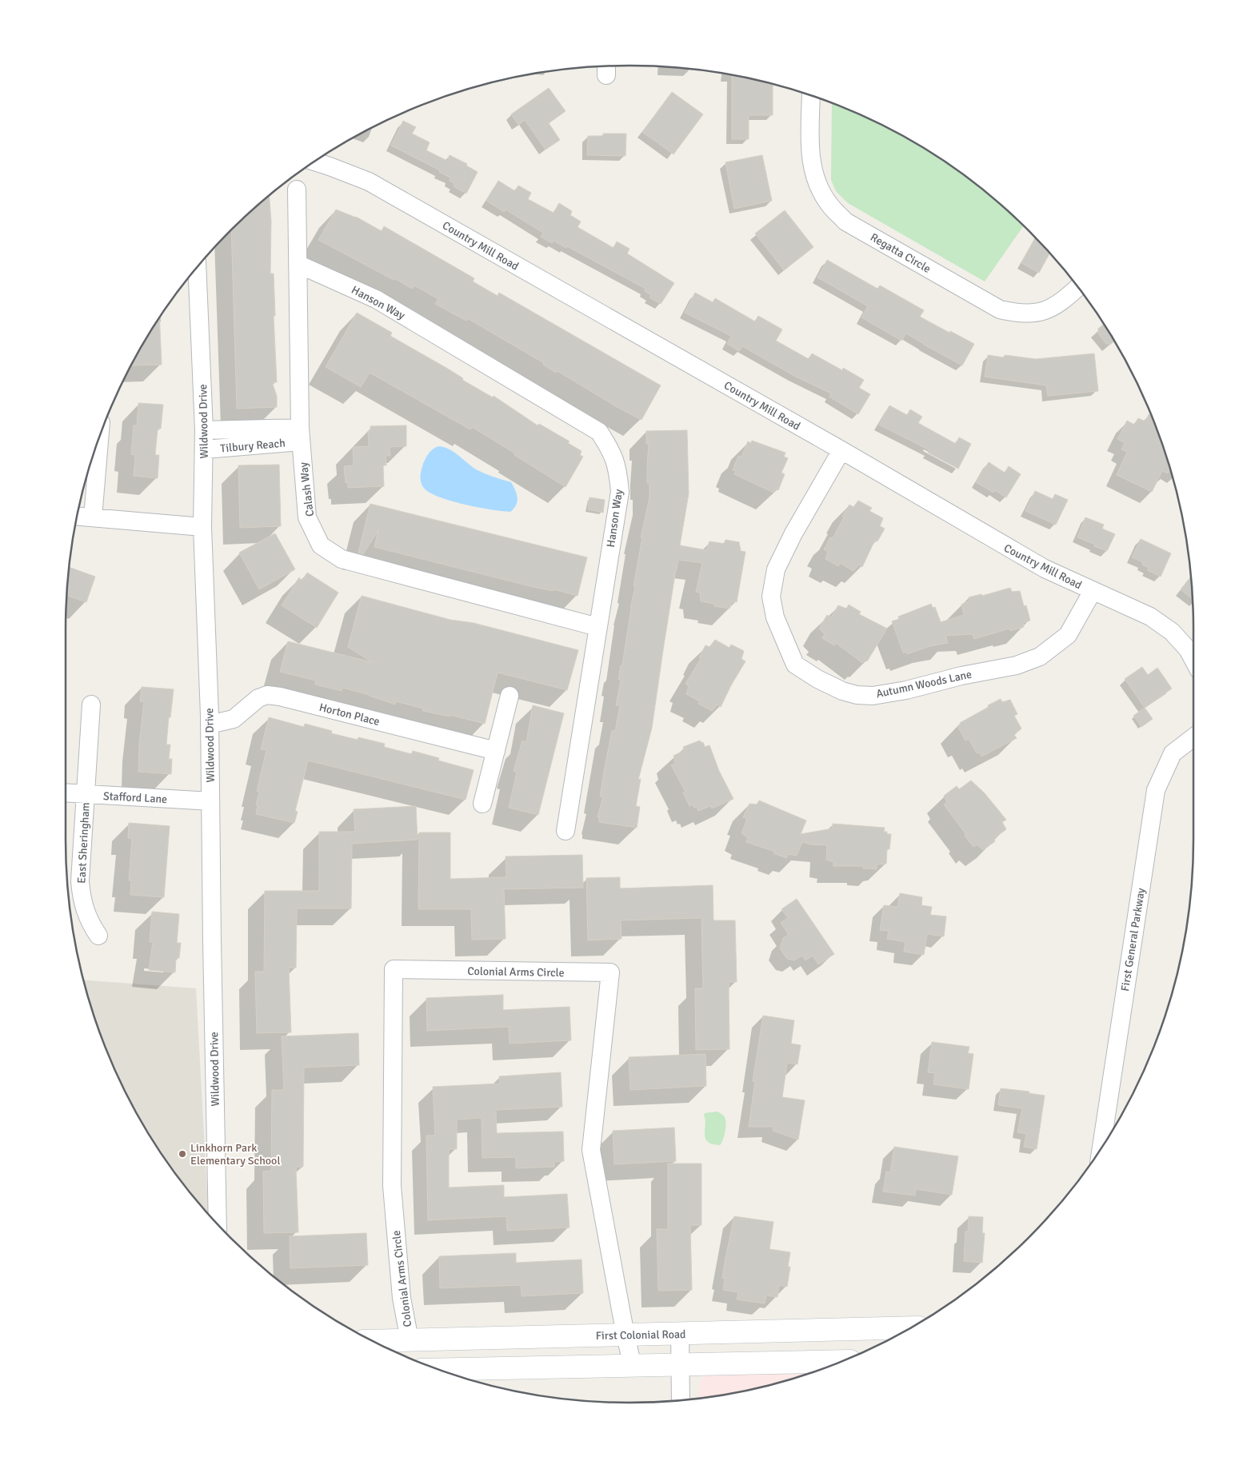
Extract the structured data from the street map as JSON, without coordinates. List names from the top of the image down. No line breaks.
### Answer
{"streets":{"main road":["First Colonial Road"],"street":["Country Mill Road","Regatta Circle","Hanson Way","Wildwood Drive","Tilbury Reach","Calash Way","Autumn Woods Lane","Horton Place","Stafford Lane","East Sheringham","First General Parkway","Colonial Arms Circle"]},"crossings":[["Country Mill Road","Autumn Woods Lane"],["Hanson Way","Calash Way"],["Wildwood Drive","Tilbury Reach"],["Wildwood Drive","Horton Place"],["Wildwood Drive","Stafford Lane"],["Tilbury Reach","Calash Way"],["Stafford Lane","East Sheringham"],["Colonial Arms Circle","First Colonial Road"]],"places":["Linkhorn Park Elementary School"]}
